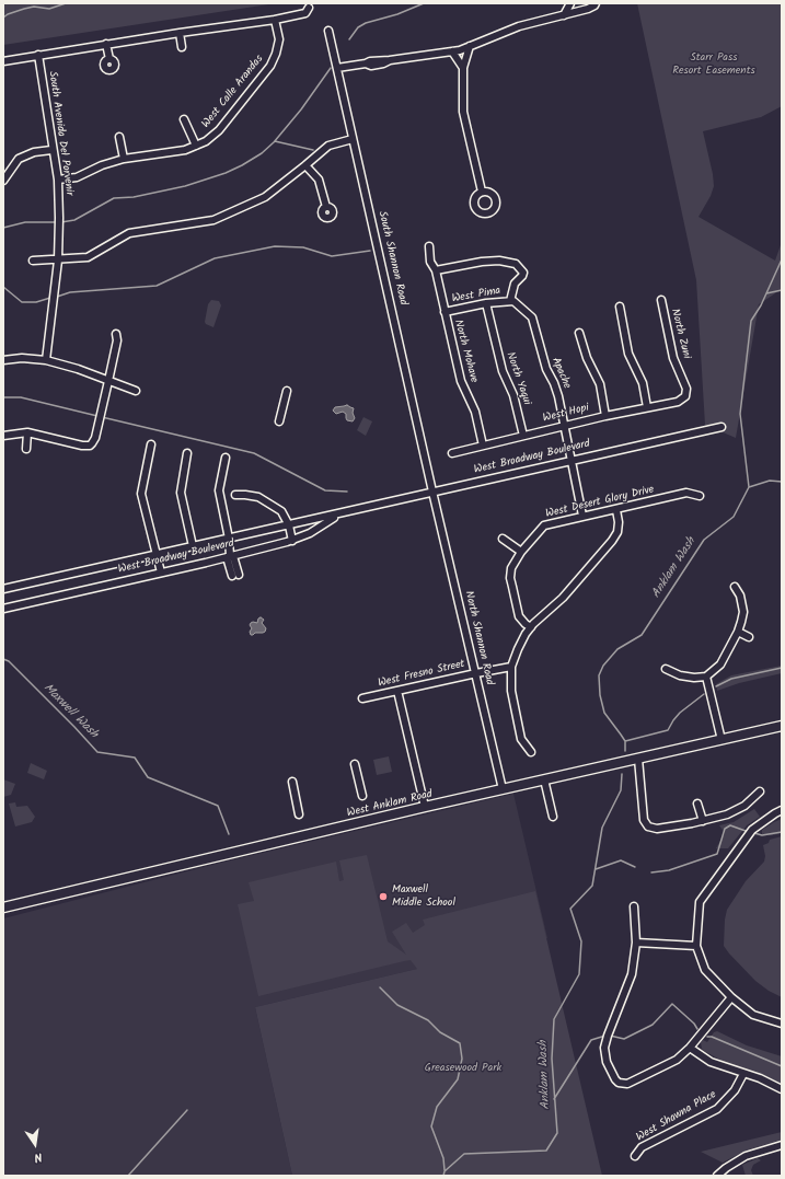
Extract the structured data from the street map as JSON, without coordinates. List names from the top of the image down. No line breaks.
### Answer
{"streets":{"main road":["West Anklam Road"],"street":["West Calle Arandas","South Avenida Del Porvenir","South Shannon Road","West Pima","North Zuni","North Mohave","Apache","North Yaqui","West Hopi","West Broadway Boulevard","West Desert Glory Drive","North Shannon Road","West Fresno Street","West Shawna Place"]},"crossings":[["West Calle Arandas","South Avenida Del Porvenir"],["South Shannon Road","West Broadway Boulevard"],["South Shannon Road","North Shannon Road"],["West Pima","North Mohave"],["West Pima","Apache"],["West Pima","North Yaqui"],["North Zuni","West Hopi"],["North Mohave","West Hopi"],["Apache","West Hopi"],["Apache","West Broadway Boulevard"],["Apache","West Desert Glory Drive"],["North Yaqui","West Hopi"],["West Broadway Boulevard","North Shannon Road"],["North Shannon Road","West Fresno Street"],["North Shannon Road","West Anklam Road"]],"water":["Anklam Wash","Maxwell Wash"],"parks":["Starr Pass Resort Easements","Greasewood Park"],"places":["Maxwell Middle School"],"north":"bottom"}
